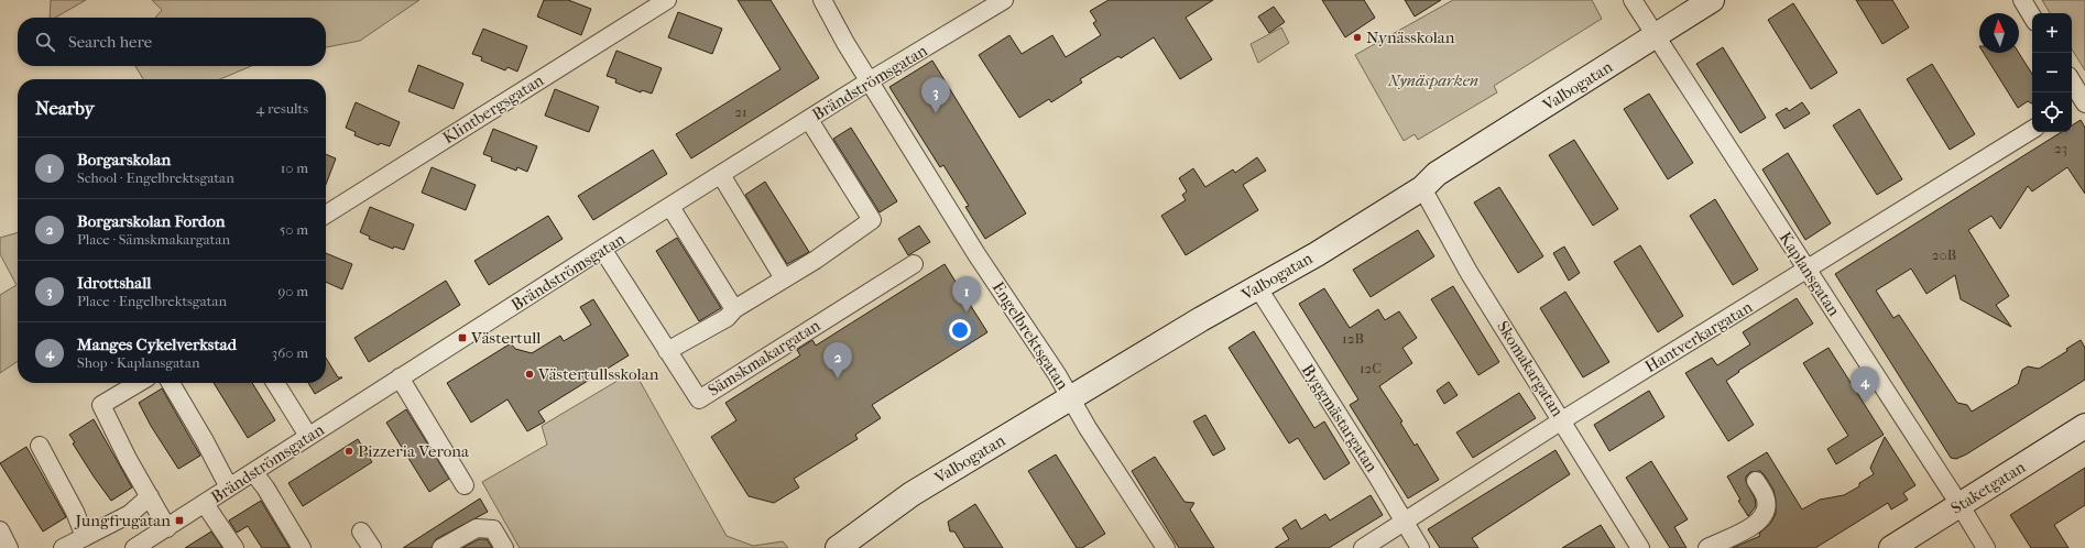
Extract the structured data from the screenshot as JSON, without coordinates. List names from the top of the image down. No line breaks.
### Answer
{"streets":{"street":["Brändströmsgatan","Valbogatan","Klintbergsgatan","Kaplansgatan","Engelbrektsgatan","Hantverkargatan","Sämskmakargatan","Skomakargatan","Byggmästargatan","Staketgatan"]},"crossings":[["Brändströmsgatan","Engelbrektsgatan"],["Brändströmsgatan","Sämskmakargatan"],["Valbogatan","Kaplansgatan"],["Valbogatan","Engelbrektsgatan"],["Valbogatan","Skomakargatan"],["Valbogatan","Byggmästargatan"],["Kaplansgatan","Hantverkargatan"],["Kaplansgatan","Staketgatan"],["Hantverkargatan","Skomakargatan"],["Hantverkargatan","Byggmästargatan"]],"parks":["Nynäsparken"],"places":{"other":["Nynässkolan","Västertullsskolan","Pizzeria Verona"],"transit":["Västertull","Jungfrugatan"]},"house_numbers":["21","23","20B","12B","12C"],"north":"top","page":{"map_buttons":["+","−"],"search":"Search here","pins":["3","1","2","4"],"heading":["Nearby","4 results"],"list":[{"mark":"1","name":"Borgarskolan","note":"School · Engelbrektsgatan","value":"10 m"},{"mark":"2","name":"Borgarskolan Fordon","note":"Place · Sämskmakargatan","value":"50 m"},{"mark":"3","name":"Idrottshall","note":"Place · Engelbrektsgatan","value":"90 m"},{"mark":"4","name":"Manges Cykelverkstad","note":"Shop · Kaplansgatan","value":"360 m"}]}}
